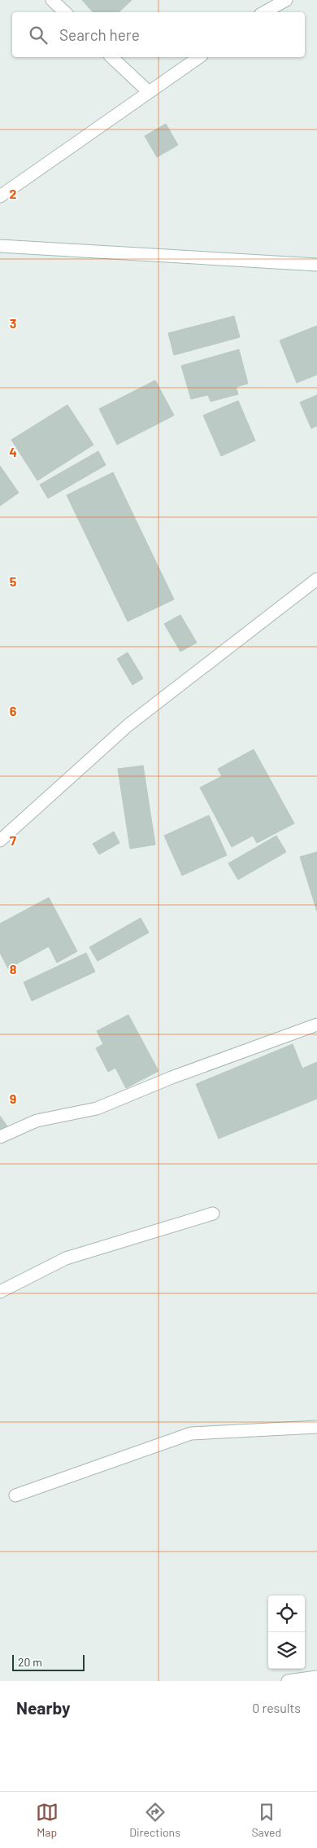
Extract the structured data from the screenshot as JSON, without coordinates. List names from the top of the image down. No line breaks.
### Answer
{"scale_bar":"20 m","page":{"search":"Search here","scale":"20 m","heading":["Nearby","0 results"],"nav":["Map","Directions","Saved"]},"grid":{"rows":["2","3","4","5","6","7","8","9"]}}
